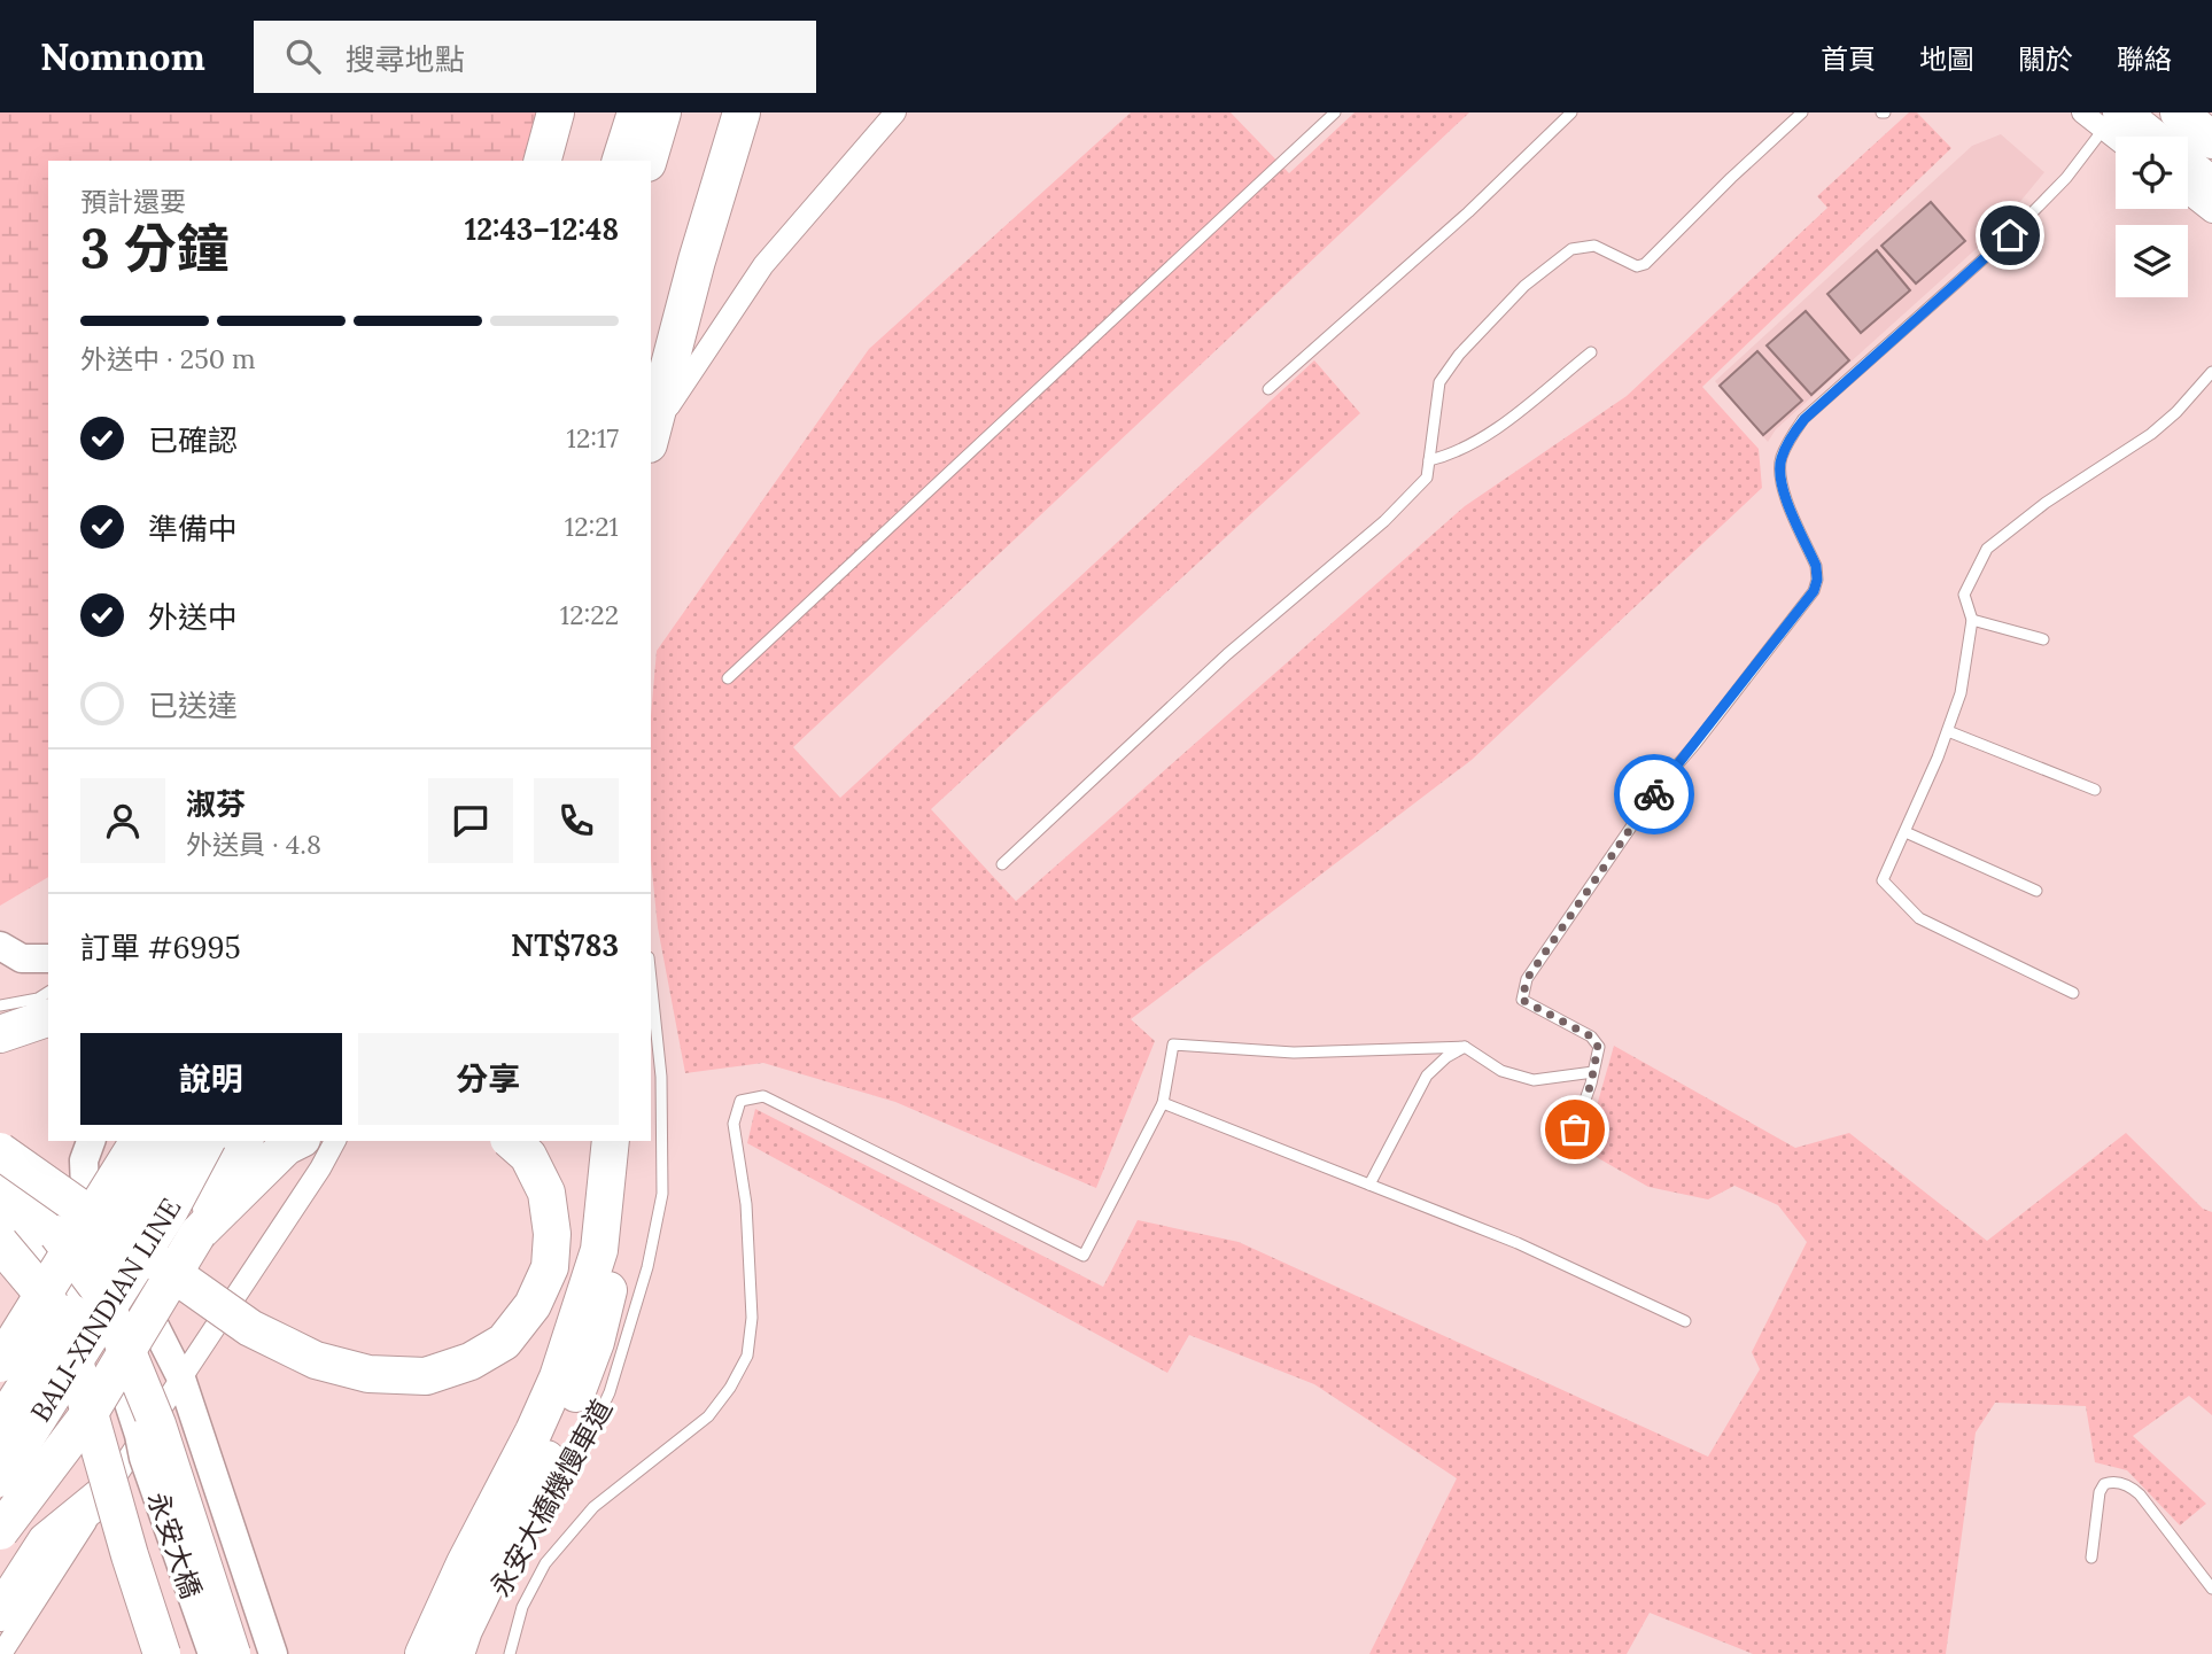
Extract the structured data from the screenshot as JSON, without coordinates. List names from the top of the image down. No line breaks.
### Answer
{"streets":{"highway":["BALI-XINDIAN LINE"],"street":["永安大橋"],"lane":["永安大橋機慢車道"]},"page":{"header":"Nomnom","search":"搜尋地點","nav":["首頁","地圖","關於","聯絡"],"heading":["3 分鐘","預計還要","12:43–12:48"],"panel":["淑芬","外送員 · 4.8","訂單 #6995","NT$783"],"bar":"外送中 · 250 m","list":[["已確認","12:17"],["準備中","12:21"],["外送中","12:22"],"已送達"],"buttons":["說明","分享"]}}
